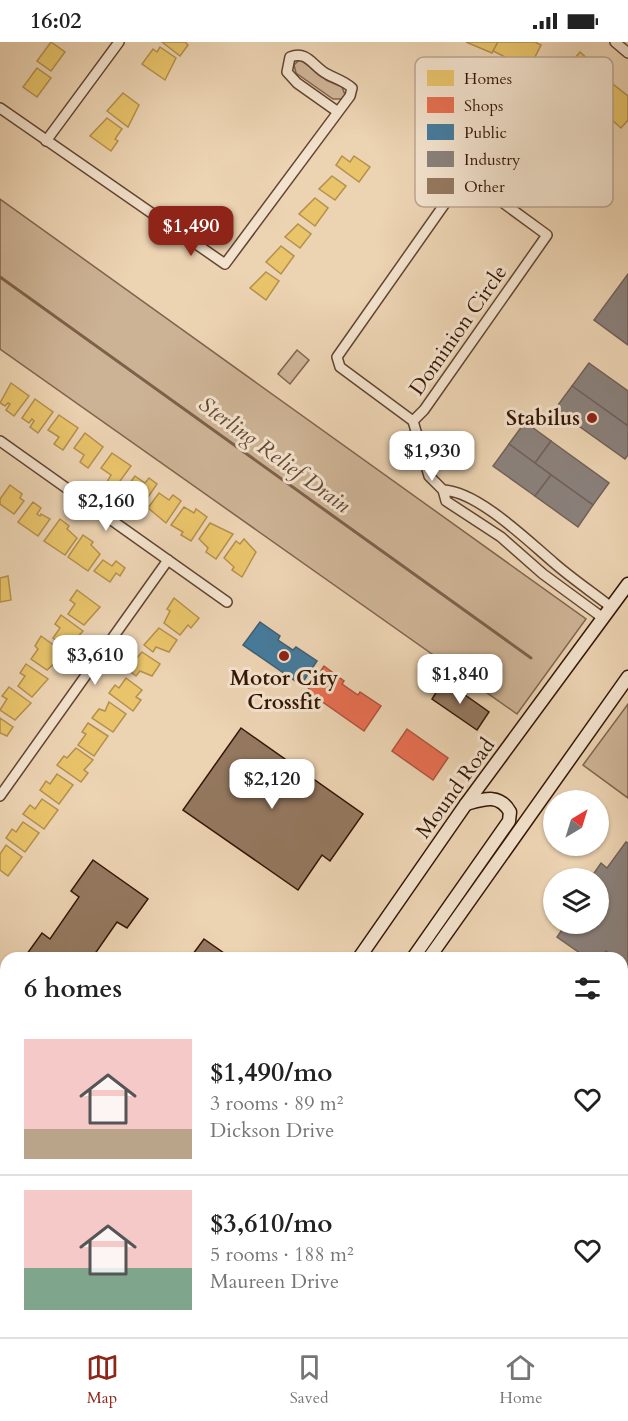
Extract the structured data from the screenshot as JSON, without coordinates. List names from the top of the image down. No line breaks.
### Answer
{"streets":{"main road":["Mound Road"],"street":["Dominion Circle"]},"water":["Sterling Relief Drain"],"places":["Stabilus","Motor City Crossfit"],"legend":["Homes","Shops","Public","Industry","Other"],"north":"top right","page":{"status":"16:02","price":["$1,490","$1,930","$2,160","$3,610","$1,840","$2,120"],"heading":"6 homes","list":[{"name":"$1,490/mo","note":"3 rooms · 89 m² · Dickson Drive"},{"name":"$3,610/mo","note":"5 rooms · 188 m² · Maureen Drive"}],"tabs":["Map","Saved","Home"]}}
